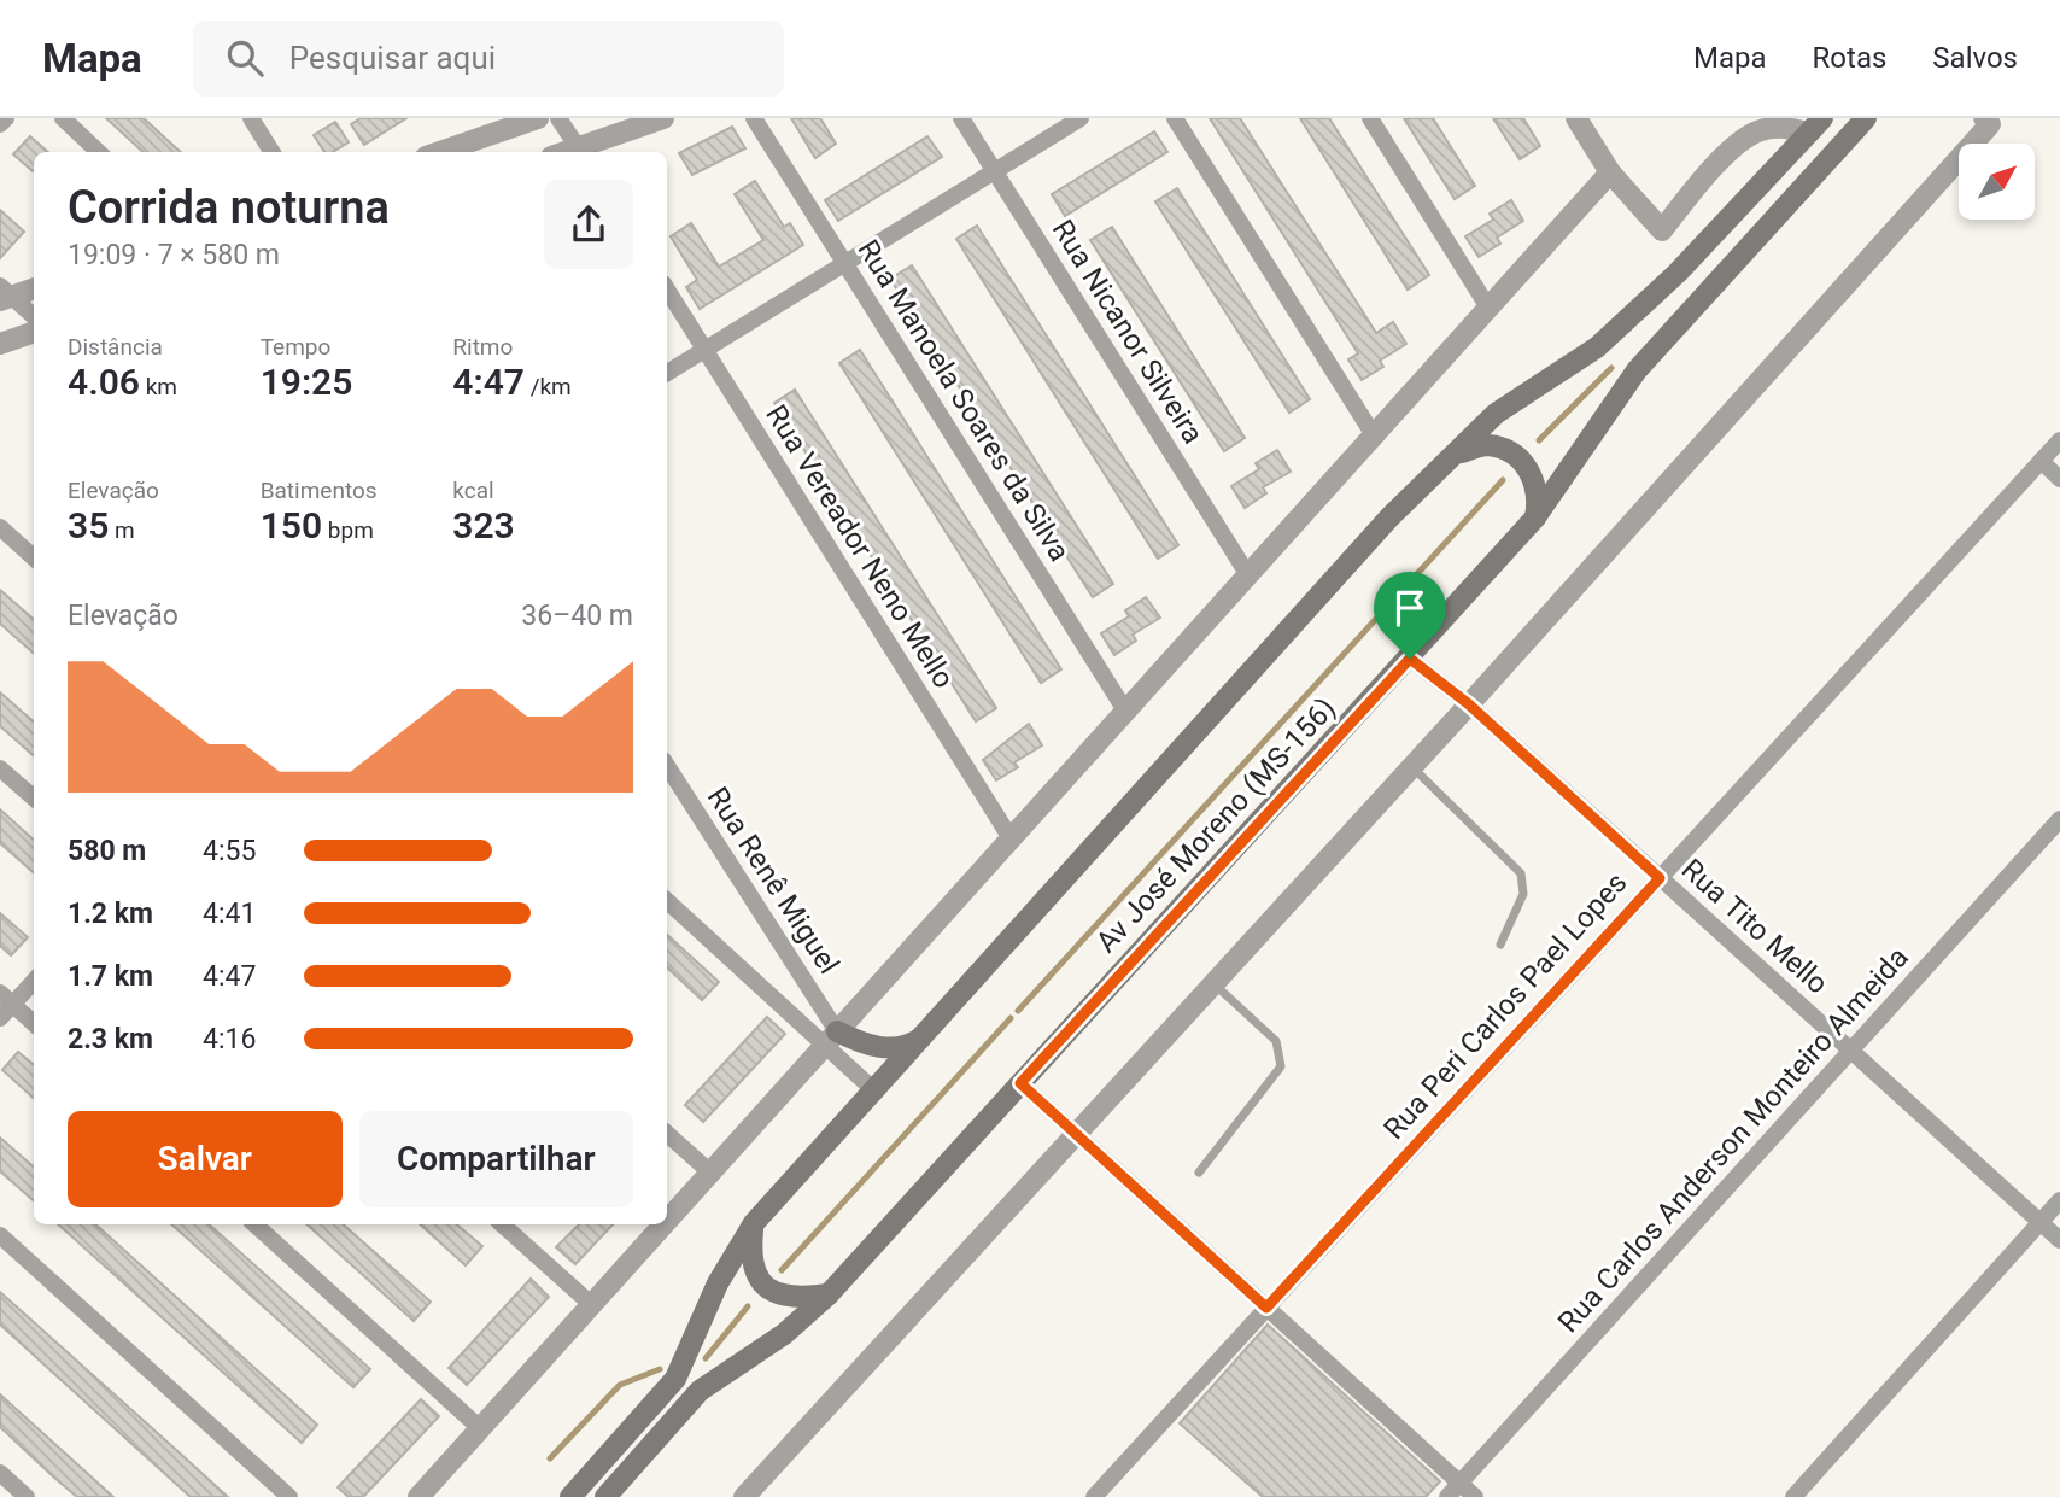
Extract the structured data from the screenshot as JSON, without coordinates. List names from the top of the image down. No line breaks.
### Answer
{"streets":{"main road":["Av José Moreno (MS-156)"],"street":["Rua Nicanor Silveira","Rua Manoela Soares da Silva","Rua Vereador Neno Mello","Rua Renê Miguel","Rua Tito Mello","Rua Peri Carlos Pael Lopes","Rua Carlos Anderson Monteiro Almeida"]},"crossings":[["Av José Moreno (MS-156)","Rua Tito Mello"],["Rua Tito Mello","Rua Peri Carlos Pael Lopes"],["Rua Tito Mello","Rua Carlos Anderson Monteiro Almeida"]],"north":"top right","page":{"header":"Mapa","search":"Pesquisar aqui","nav":["Mapa","Rotas","Salvos"],"heading":["Corrida noturna","19:09 · 7 × 580 m"],"stats":[["Distância","4.06 km"],["Tempo","19:25"],["Ritmo","4:47 /km"],["Elevação","35 m"],["Batimentos","150 bpm"],["kcal","323"]],"chart":["Elevação","36–40 m"],"list":[{"name":"580 m","note":"4:55"},{"name":"1.2 km","note":"4:41"},{"name":"1.7 km","note":"4:47"},{"name":"2.3 km","note":"4:16"}],"buttons":["Salvar","Compartilhar"]}}
